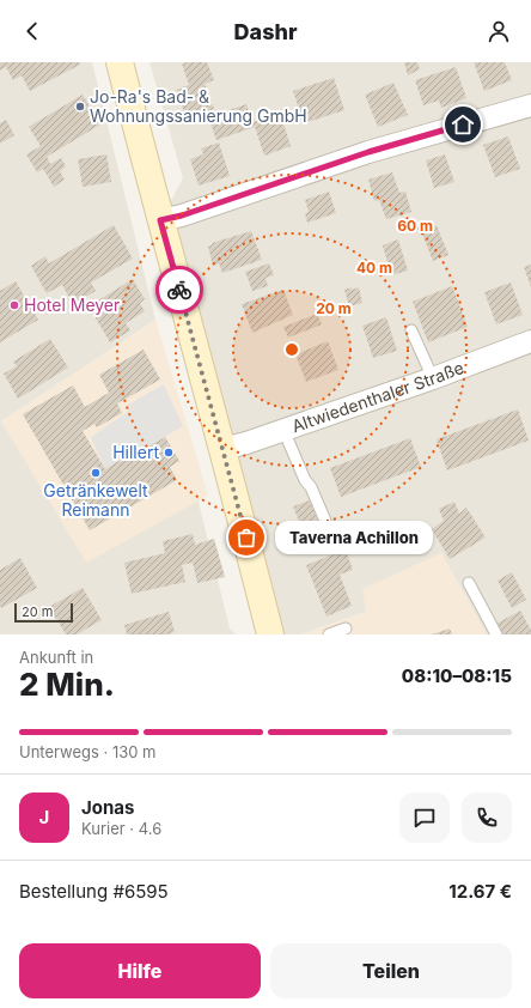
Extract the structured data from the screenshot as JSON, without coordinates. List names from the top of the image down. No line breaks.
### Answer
{"streets":{"street":["Altwiedenthaler Straße"]},"places":["Jo-Ra's Bad- & Wohnungssanierung GmbH","Hotel Meyer","Hillert","Getränkewelt Reimann","Taverna Achillon"],"scale_bar":"20 m","page":{"header":"Dashr","bubble":"Taverna Achillon","scale":"20 m","heading":["2 Min.","Ankunft in","08:10–08:15"],"panel":["Jonas","Kurier · 4.6","Bestellung #6595","12.67 €"],"bar":"Unterwegs · 130 m","round":"J","buttons":["Hilfe","Teilen"]},"rings":["60 m","40 m","20 m"]}
